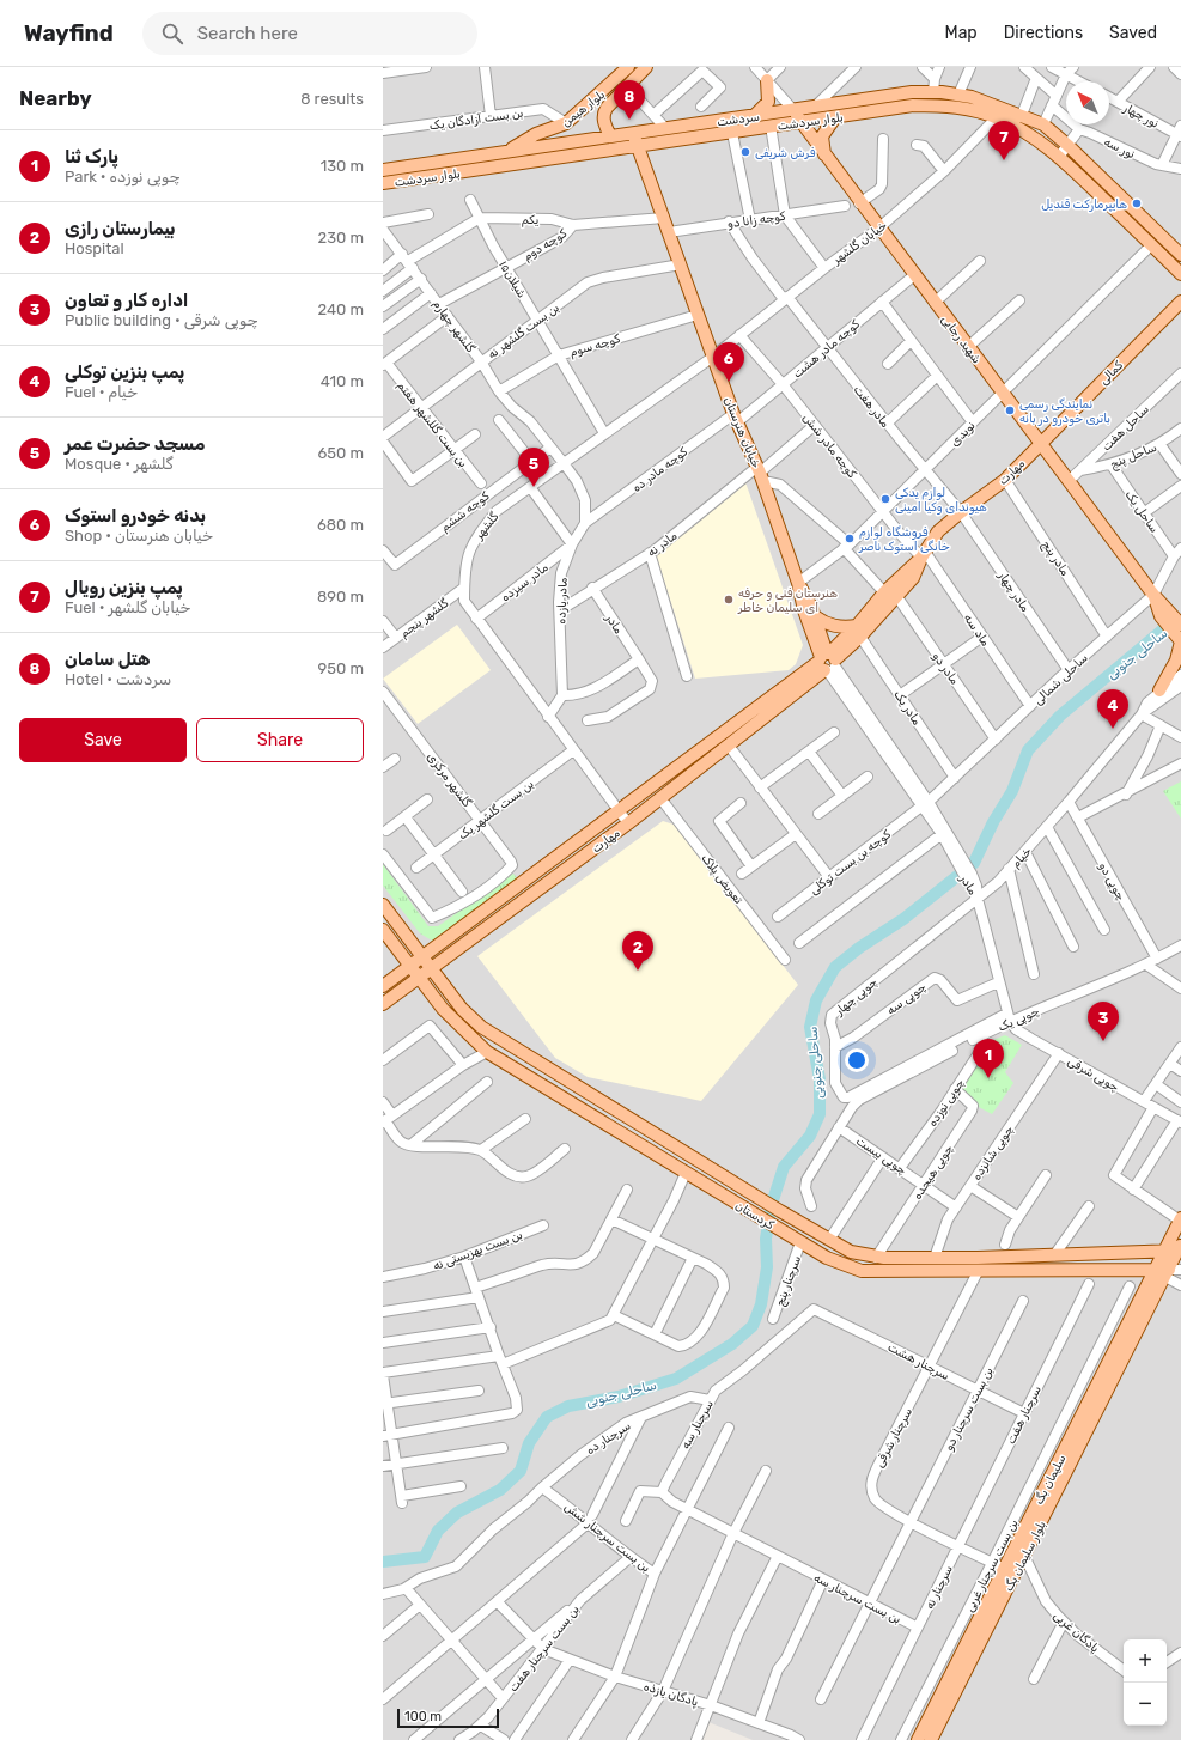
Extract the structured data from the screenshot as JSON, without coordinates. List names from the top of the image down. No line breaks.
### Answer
{"streets":{"main road":["بلوار هیمن","سردشت","بلوار سردشت","شهید رجایی","کمالی","خیابان هنرستان","مهارت","کردستان","سلیمان بگ","بلوار سلیمان بگ"],"street":["نور چهار","بن بست آزادگان یک","نور سه","یکم","کوچه زانا دو","خیابان گلشهر","کوچه دوم","شیلان۱۵","گلشهر چهارم","بن بست گلشهر نه","کوچه سوم","کوچه مادر هشت","مادر هفت","بن بست گللشهر هفتم","ساحل هفت","نویدی","کوچه مادر شش","ساحل پنج","کوچه مادر ده","کوچه ششم","ساحل یک","گلشهر","مادر نه","مادر پنج","مادر سیزده","مادر چهار","مادر یازده","گلشهر پنجم","مادر","ماد سه","مادر دو","ساحلی شمالی","مادر یک","گلشهر مرکزی","بن بست گلشهر یک","خیام","کوچه بن بست توکلی","تعویض پلاک","چوپی دو","چوپی چهار","چوپی سه","چوپی یک","چوپی شرقی","چوپی نوزده","چوپی شانزده","چوپی بیست","چوپی هیجده","بن بست بهزیستی نه","سرچنار پنج","سرچنار هشت","بن بست سرچنار دو","سرچنار هفت","سرچنار سه","سرچنار ده","سرچنار شرقی","بن بست سرچنار شش","بن بست سرچنار غربی","سرچنار نه","بن بست سرچنار سه","پادگان غربی","بن بست سرچنار هفت","پادگان یازذه"]},"crossings":[["بلوار هیمن","بن بست آزادگان یک"],["بلوار هیمن","سردشت"],["سردشت","شهید رجایی"],["سردشت","خیابان هنرستان"],["بلوار سردشت","خیابان گلشهر"],["بلوار سردشت","شهید رجایی"],["بلوار سردشت","خیابان هنرستان"],["بلوار سردشت","نویدی"],["یکم","کوچه دوم"],["یکم","شیلان۱۵"],["یکم","خیابان هنرستان"],["کوچه زانا دو","مادر هفت"],["کوچه زانا دو","خیابان هنرستان"],["خیابان گلشهر","شهید رجایی"],["خیابان گلشهر","مادر هفت"],["خیابان گلشهر","خیابان هنرستان"],["خیابان گلشهر","کوچه مادر شش"],["خیابان گلشهر","گلشهر"],["کوچه دوم","شیلان۱۵"],["کوچه دوم","گلشهر چهارم"],["شیلان۱۵","بن بست گلشهر نه"],["شیلان۱۵","کوچه سوم"],["شیلان۱۵","گلشهر"],["گلشهر چهارم","بن بست گلشهر نه"],["گلشهر چهارم","کوچه سوم"],["گلشهر چهارم","کوچه ششم"],["گلشهر چهارم","گلشهر"],["بن بست گلشهر نه","بن بست گللشهر هفتم"],["بن بست گلشهر نه","خیابان هنرستان"],["شهید رجایی","کوچه مادر هشت"],["شهید رجایی","کمالی"],["شهید رجایی","ساحل هفت"],["شهید رجایی","نویدی"],["شهید رجایی","مهارت"],["شهید رجایی","ساحلی شمالی"],["کوچه سوم","خیابان هنرستان"],["کوچه مادر هشت","مادر هفت"],["کوچه مادر هشت","خیابان هنرستان"],["کوچه مادر هشت","کوچه مادر شش"],["کوچه مادر هشت","کوچه مادر ده"],["کمالی","مهارت"],["مادر هفت","نویدی"],["مادر هفت","مهارت"],["مادر هفت","مادر چهار"],["ساحل هفت","ساحل پنج"],["خیابان هنرستان","نویدی"],["خیابان هنرستان","کوچه مادر ده"],["خیابان هنرستان","مهارت"],["خیابان هنرستان","گلشهر"],["خیابان هنرستان","مادر نه"],["خیابان هنرستان","مادر"],["نویدی","کوچه مادر شش"],["کوچه مادر شش","مهارت"],["کوچه مادر شش","مادر نه"],["کوچه مادر شش","ماد سه"],["ساحل پنج","ساحل یک"],["کوچه مادر ده","مادر یازده"],["مهارت","گلشهر"],["مهارت","مادر پنج"],["مهارت","مادر چهار"],["مهارت","مادر"],["مهارت","ماد سه"],["مهارت","مادر دو"],["مهارت","مادر یک"],["مهارت","تعویض پلاک"],["مهارت","کردستان"],["ساحل یک","ساحلی شمالی"],["گلشهر","مادر سیزده"],["گلشهر","گلشهر پنجم"],["گلشهر","بن بست گلشهر یک"],["مادر نه","مادر یازده"],["مادر نه","مادر"],["مادر پنج","ساحلی شمالی"],["مادر سیزده","مادر یازده"],["مادر چهار","ساحلی شمالی"],["مادر","ساحلی شمالی"],["مادر","خیام"],["مادر","کوچه بن بست توکلی"],["مادر","چوپی چهار"],["ماد سه","ساحلی شمالی"],["مادر دو","ساحلی شمالی"],["ساحلی شمالی","مادر یک"],["ساحلی شمالی","کوچه بن بست توکلی"],["گلشهر مرکزی","بن بست گلشهر یک"],["خیام","چوپی دو"],["خیام","چوپی چهار"],["چوپی دو","چوپی یک"],["چوپی چهار","چوپی سه"],["چوپی چهار","چوپی یک"],["چوپی چهار","چوپی شرقی"],["چوپی یک","چوپی شرقی"],["چوپی یک","چوپی نوزده"],["چوپی یک","چوپی بیست"],["چوپی شرقی","چوپی شانزده"],["چوپی نوزده","چوپی بیست"],["چوپی نوزده","چوپی هیجده"],["چوپی شانزده","چوپی بیست"],["چوپی شانزده","کردستان"],["چوپی بیست","چوپی هیجده"],["چوپی هیجده","کردستان"],["کردستان","سرچنار پنج"],["کردستان","سرچنار شرقی"],["کردستان","سلیمان بگ"],["کردستان","بلوار سلیمان بگ"],["سرچنار هشت","بن بست سرچنار دو"],["سرچنار هشت","سرچنار هفت"],["سرچنار هشت","سرچنار سه"],["سرچنار هشت","سرچنار شرقی"],["بن بست سرچنار دو","سرچنار شرقی"],["بن بست سرچنار دو","بن بست سرچنار سه"],["سرچنار هفت","سرچنار شرقی"],["سرچنار هفت","سرچنار نه"],["سرچنار سه","سرچنار ده"],["سرچنار ده","بن بست سرچنار شش"],["سرچنار شرقی","سلیمان بگ"],["سرچنار شرقی","بن بست سرچنار غربی"],["سرچنار شرقی","سرچنار نه"],["بن بست سرچنار شش","بن بست سرچنار سه"],["بن بست سرچنار شش","بن بست سرچنار هفت"],["بلوار سلیمان بگ","پادگان غربی"],["سرچنار نه","بن بست سرچنار سه"],["بن بست سرچنار هفت","پادگان یازذه"]],"water":["ساحلی جنوبی"],"places":["فرش شریفی","هایپرمارکت قندیل","نمایندگی رسمی باتری خودرو در بانه","لوازم یدکى هیونداى وکیا امینى","فروشگاه لوازم خانگى استوک ناصر","هنرستان فنی و حرفه ای سلیمان خاطر"],"scale_bar":"100 m","north":"top left","page":{"header":"Wayfind","search":"Search here","nav":["Map","Directions","Saved"],"heading":["Nearby","8 results"],"pins":["8","7","6","5","4","2","3","1"],"list":[{"mark":"1","name":"پارک ثنا","note":"Park · چوپی نوزده","value":"130 m"},{"mark":"2","name":"بیمارستان رازی","note":"Hospital","value":"230 m"},{"mark":"3","name":"اداره کار و تعاون","note":"Public building · چوپی شرقی","value":"240 m"},{"mark":"4","name":"پمپ بنزین توکلی","note":"Fuel · خیام","value":"410 m"},{"mark":"5","name":"مسجد حضرت عمر","note":"Mosque · گلشهر","value":"650 m"},{"mark":"6","name":"بدنه خودرو استوک","note":"Shop · خیابان هنرستان","value":"680 m"},{"mark":"7","name":"پمپ بنزین رویال","note":"Fuel · خیابان گلشهر","value":"890 m"},{"mark":"8","name":"هتل سامان","note":"Hotel · سردشت","value":"950 m"}],"buttons":["Save","Share"],"map_buttons":["+","−"],"scale":"100 m"}}
